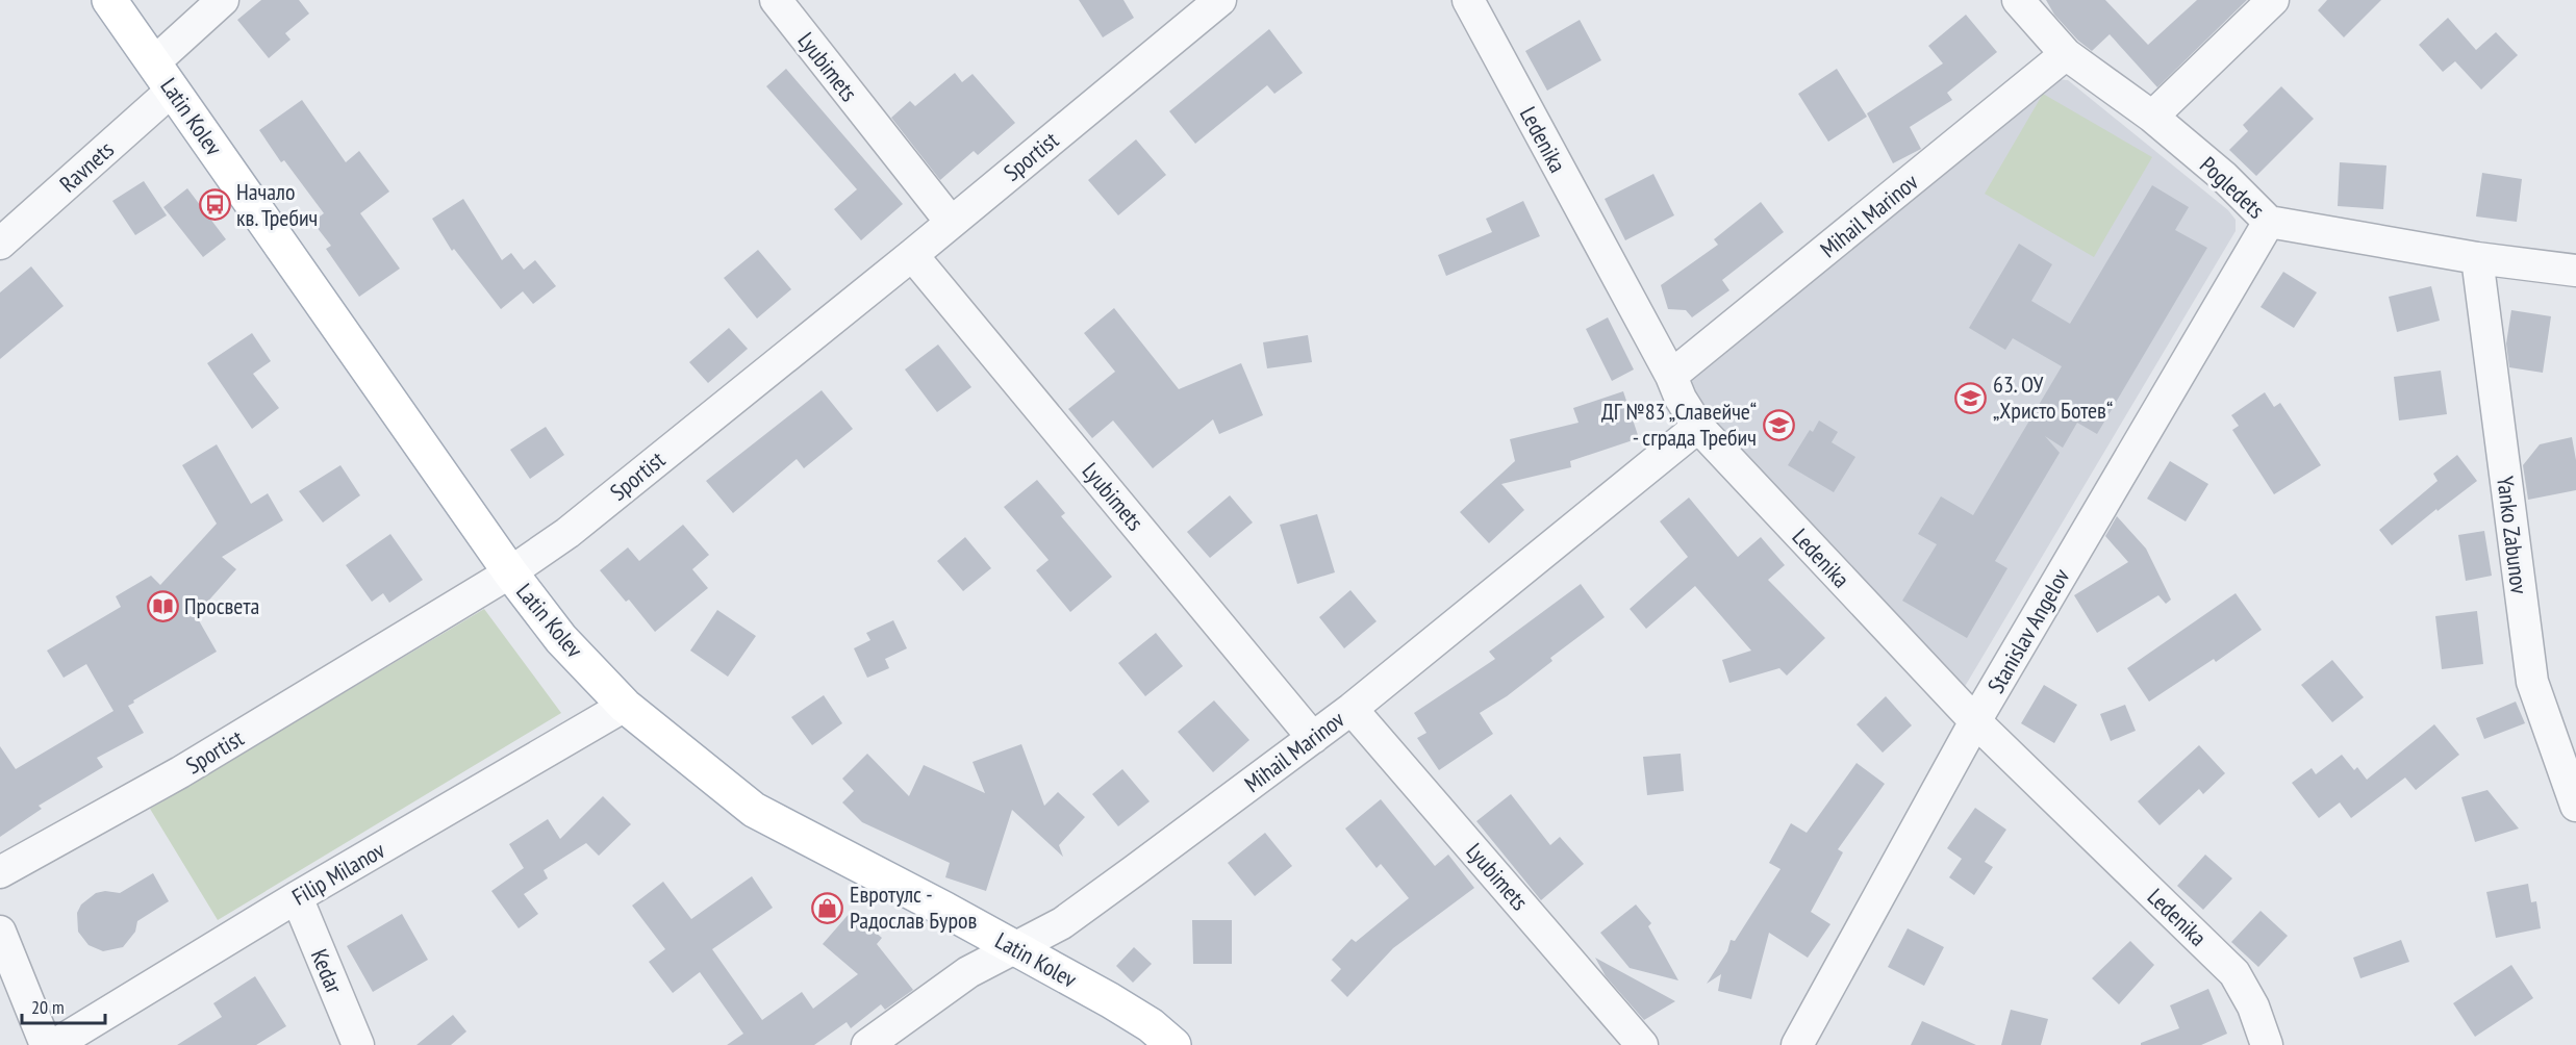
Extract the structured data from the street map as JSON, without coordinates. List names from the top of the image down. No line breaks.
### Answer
{"streets":{"main road":["Latin Kolev"],"street":["Lyubimets","Ledenika","Sportist","Ravnets","Pogledets","Mihail Marinov","Yanko Zabunov","Stanislav Angelov","Filip Milanov","Kedar"]},"crossings":[["Lyubimets","Sportist"],["Lyubimets","Mihail Marinov"],["Latin Kolev","Sportist"],["Latin Kolev","Ravnets"],["Latin Kolev","Mihail Marinov"],["Latin Kolev","Filip Milanov"],["Ledenika","Mihail Marinov"],["Ledenika","Stanislav Angelov"],["Pogledets","Mihail Marinov"],["Pogledets","Yanko Zabunov"],["Pogledets","Stanislav Angelov"],["Filip Milanov","Kedar"]],"places":{"bus stop":["Начало кв. Требич"],"school or university":["63. ОУ „Христо Ботев“","ДГ №83 „Славейче“ - сграда Требич"],"library":["Просвета"],"shop":["Евротулс - Радослав Буров"]},"scale_bar":"20 m"}
